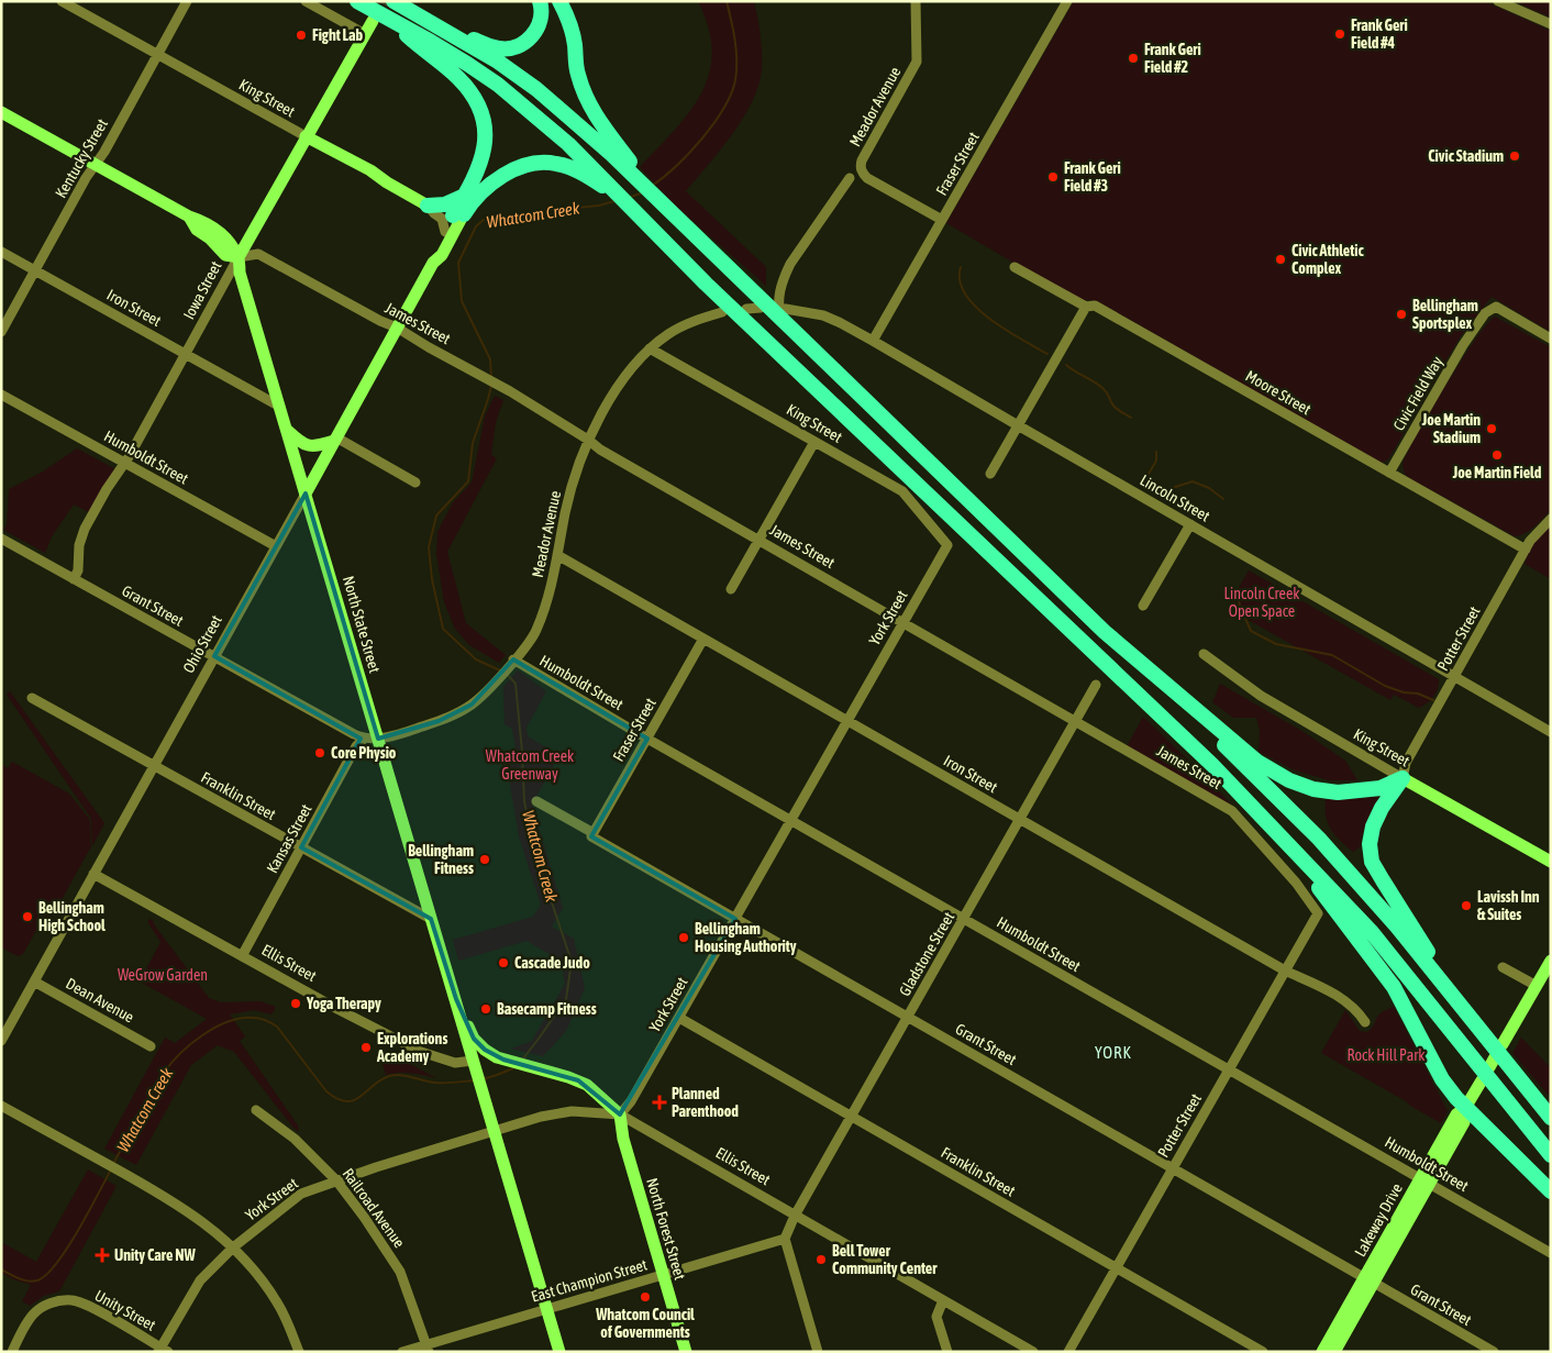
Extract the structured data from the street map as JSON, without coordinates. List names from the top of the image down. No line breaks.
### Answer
{"streets":{"main road":["King Street","Iowa Street","James Street","North State Street","Ohio Street","Ellis Street","Lakeway Drive","North Forest Street"],"street":["Meador Avenue","Kentucky Street","Fraser Street","Iron Street","Moore Street","Civic Field Way","Humboldt Street","Lincoln Street","Grant Street","York Street","Potter Street","Franklin Street","Kansas Street","Gladstone Street","Dean Avenue","Railroad Avenue","East Champion Street","Unity Street"]},"crossings":[["King Street","Meador Avenue"],["King Street","Kentucky Street"],["King Street","Iowa Street"],["King Street","York Street"],["King Street","Potter Street"],["King Street","Ohio Street"],["Meador Avenue","Fraser Street"],["Meador Avenue","Iron Street"],["Meador Avenue","James Street"],["Meador Avenue","Humboldt Street"],["Meador Avenue","Grant Street"],["Meador Avenue","North State Street"],["Kentucky Street","Iron Street"],["Kentucky Street","James Street"],["Fraser Street","Iron Street"],["Fraser Street","Humboldt Street"],["Fraser Street","Lincoln Street"],["Fraser Street","Grant Street"],["Iowa Street","Iron Street"],["Iowa Street","James Street"],["Iowa Street","Humboldt Street"],["Iowa Street","Grant Street"],["Iowa Street","North State Street"],["Iron Street","York Street"],["Iron Street","North State Street"],["Iron Street","Potter Street"],["Iron Street","Gladstone Street"],["James Street","York Street"],["James Street","North State Street"],["James Street","Potter Street"],["James Street","Ohio Street"],["James Street","Gladstone Street"],["Moore Street","Civic Field Way"],["Moore Street","Potter Street"],["Humboldt Street","York Street"],["Humboldt Street","Potter Street"],["Humboldt Street","Ohio Street"],["Humboldt Street","Gladstone Street"],["Humboldt Street","Lakeway Drive"],["Lincoln Street","Potter Street"],["Grant Street","York Street"],["Grant Street","North State Street"],["Grant Street","Potter Street"],["Grant Street","Ohio Street"],["Grant Street","Kansas Street"],["Grant Street","Gladstone Street"],["Grant Street","Lakeway Drive"],["York Street","Franklin Street"],["York Street","Ellis Street"],["York Street","Railroad Avenue"],["York Street","North Forest Street"],["York Street","Unity Street"],["North State Street","Ohio Street"],["North State Street","Franklin Street"],["North State Street","Ellis Street"],["Potter Street","Franklin Street"],["Ohio Street","Franklin Street"],["Ohio Street","Ellis Street"],["Ohio Street","Dean Avenue"],["Franklin Street","Kansas Street"],["Franklin Street","Gladstone Street"],["Kansas Street","Ellis Street"],["Gladstone Street","Ellis Street"],["Gladstone Street","East Champion Street"],["Ellis Street","North Forest Street"],["Railroad Avenue","East Champion Street"],["North Forest Street","East Champion Street"]],"districts":["YORK"],"water":["Whatcom Creek"],"parks":["Lincoln Creek Open Space","Whatcom Creek Greenway","WeGrow Garden","Rock Hill Park"],"places":{"other":["Frank Geri Field #4","Fight Lab","Frank Geri Field #2","Civic Stadium","Frank Geri Field #3","Civic Athletic Complex","Bellingham Sportsplex","Joe Martin Stadium","Joe Martin Field","Core Physio","Bellingham Fitness","Lavissh Inn & Suites","Bellingham High School","Bellingham Housing Authority","Cascade Judo","Yoga Therapy","Basecamp Fitness","Explorations Academy","Bell Tower Community Center","Whatcom Council of Governments"],"health":["Planned Parenthood","Unity Care NW"]}}
